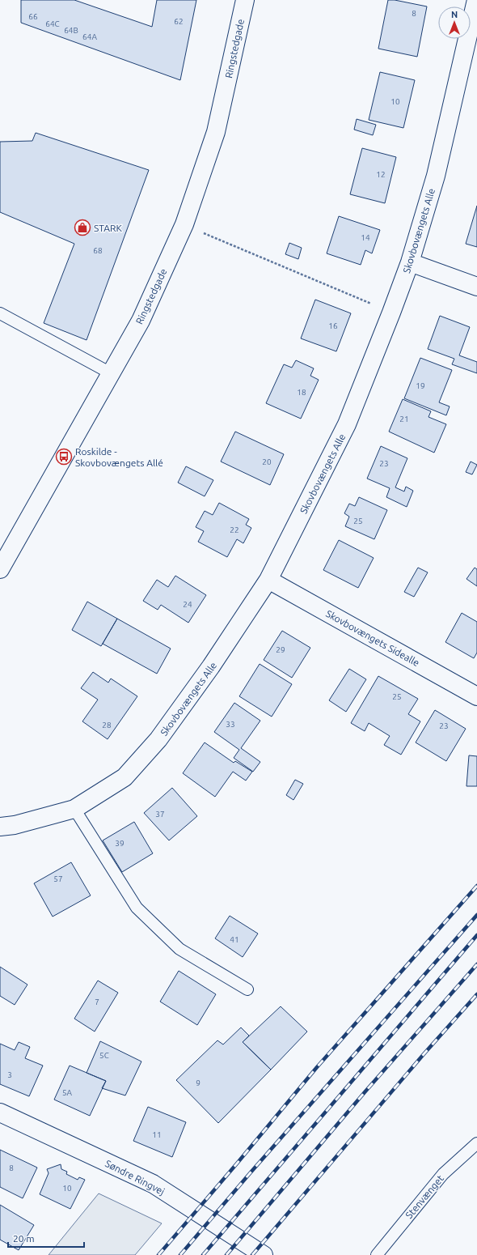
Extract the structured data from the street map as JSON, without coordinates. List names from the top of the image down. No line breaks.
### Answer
{"streets":{"street":["Ringstedgade","Skovbovængets Alle","Skovbovængets Sidealle","Søndre Ringvej"],"lane":["Stenvænget"]},"crossings":[["Skovbovængets Alle","Skovbovængets Sidealle"]],"places":{"shop":["STARK"],"bus stop":["Roskilde - Skovbovængets Allé"]},"house_numbers":["8","66","62","64C","64B","64A","10","12","14","68","16","19","18","21","20","23","25","22","24","29","25","33","28","23","37","39","57","41","7","5C","3","9","5A","11","8","10"],"scale_bar":"20 m","north":"top"}
